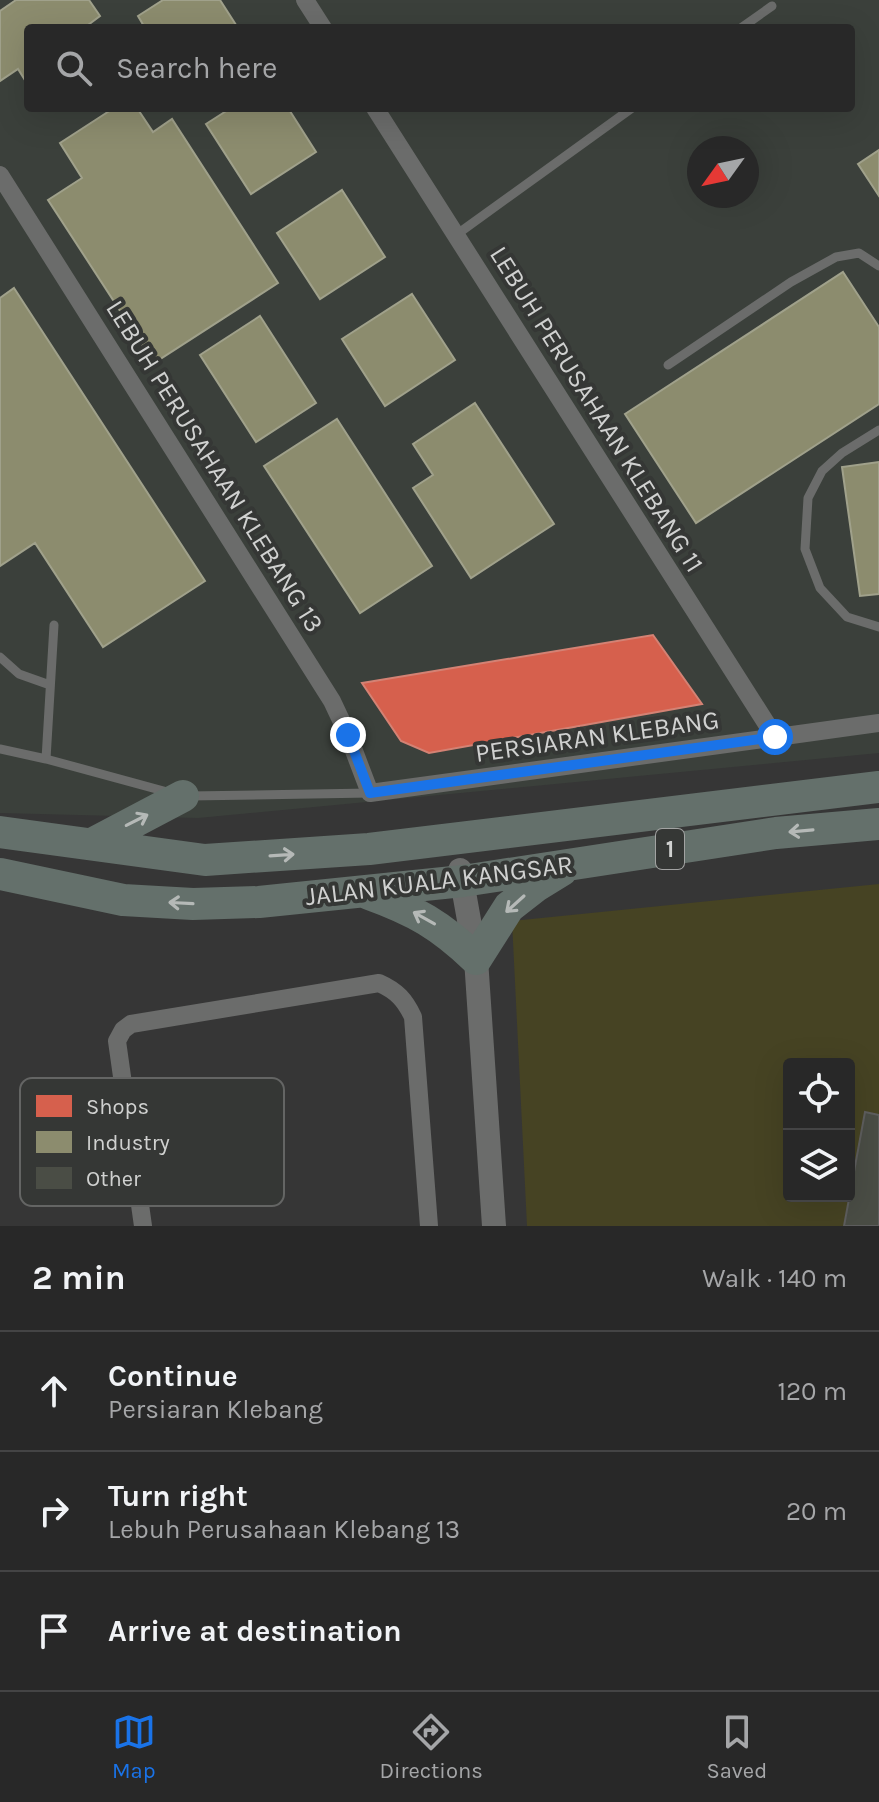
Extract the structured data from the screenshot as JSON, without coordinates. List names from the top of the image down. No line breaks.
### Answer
{"streets":{"highway":["1","JALAN KUALA KANGSAR"],"street":["LEBUH PERUSAHAAN KLEBANG 11","LEBUH PERUSAHAAN KLEBANG 13","PERSIARAN KLEBANG"]},"crossings":[["LEBUH PERUSAHAAN KLEBANG 11","PERSIARAN KLEBANG"],["LEBUH PERUSAHAAN KLEBANG 13","PERSIARAN KLEBANG"]],"legend":["Shops","Industry","Other"],"north":"bottom left","page":{"search":"Search here","heading":["2 min","Walk · 140 m"],"list":[["Continue","Persiaran Klebang","120 m"],["Turn right","Lebuh Perusahaan Klebang 13","20 m"],"Arrive at destination"],"nav":["Map","Directions","Saved"]}}
